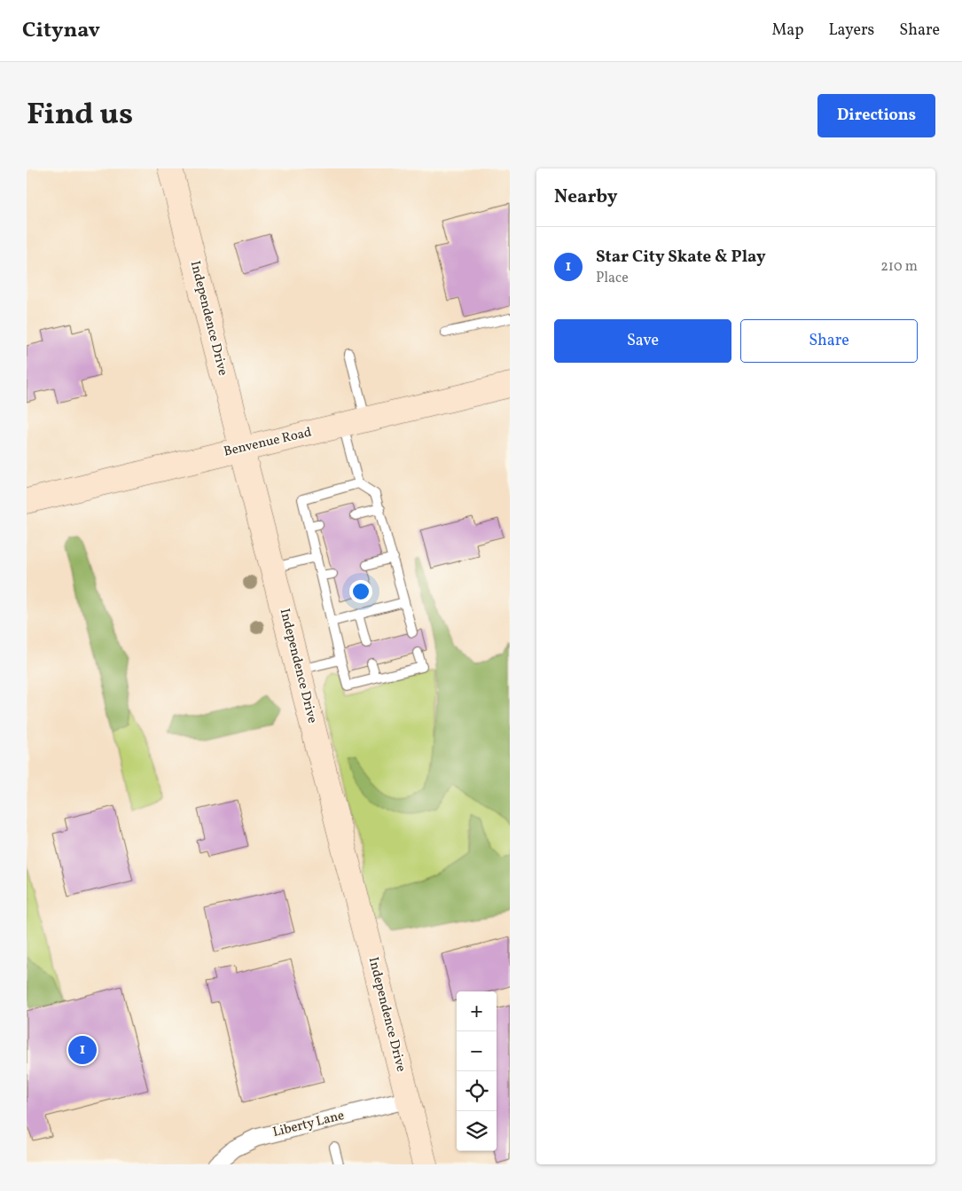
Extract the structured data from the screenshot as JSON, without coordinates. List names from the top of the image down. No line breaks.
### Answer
{"streets":{"street":["Independence Drive","Benvenue Road","Liberty Lane"]},"crossings":[["Independence Drive","Benvenue Road"],["Independence Drive","Liberty Lane"]],"page":{"header":"Citynav","nav":["Map","Layers","Share"],"title":"Find us","buttons":["Directions",["Save","Share"]],"heading":"Nearby","list":[{"mark":"1","name":"Star City Skate & Play","note":"Place","value":"210 m"}],"map_buttons":["+","−"],"pins":"1"}}
